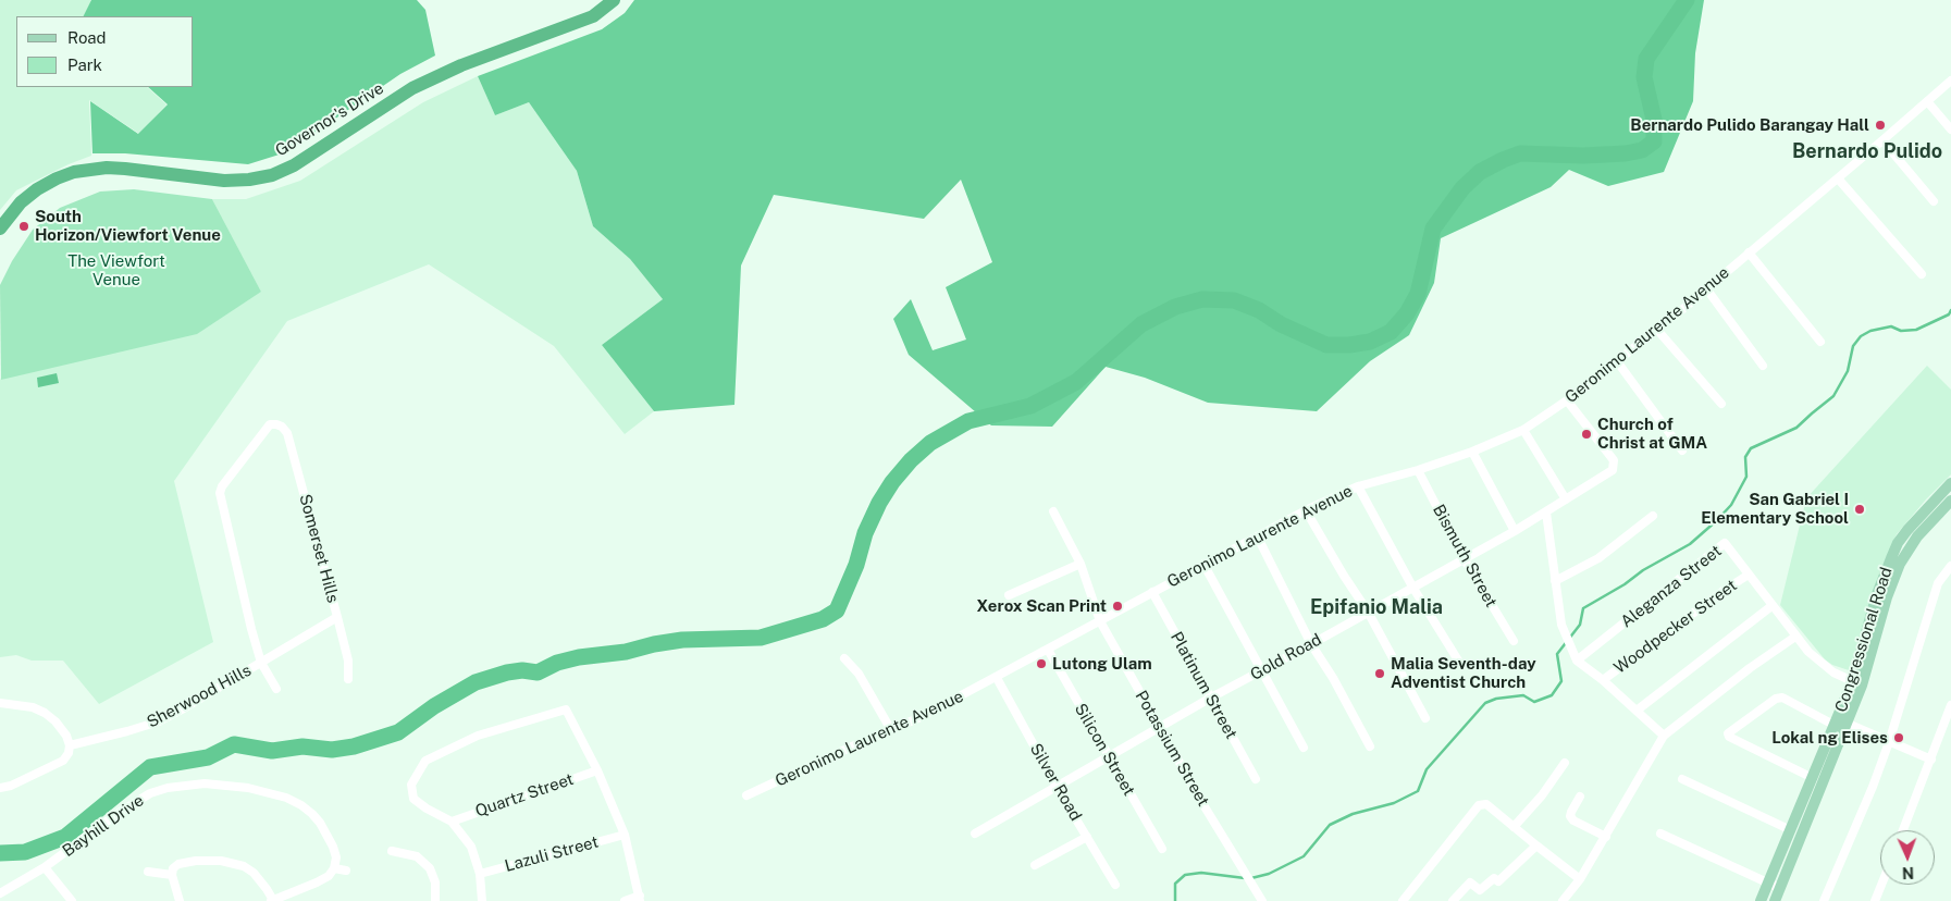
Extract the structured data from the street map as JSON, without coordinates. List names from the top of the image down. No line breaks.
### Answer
{"streets":{"highway":["Governor's Drive"],"main road":["Congressional Road"],"street":["Geronimo Laurente Avenue","Somerset Hills","Bismuth Street","Aleganza Street","Woodpecker Street","Gold Road","Platinum Street","Sherwood Hills","Potassium Street","Silicon Street","Silver Road","Quartz Street","Bayhill Drive","Lazuli Street"]},"crossings":[["Geronimo Laurente Avenue","Bismuth Street"],["Geronimo Laurente Avenue","Platinum Street"],["Geronimo Laurente Avenue","Potassium Street"],["Geronimo Laurente Avenue","Silicon Street"],["Geronimo Laurente Avenue","Silver Road"],["Somerset Hills","Sherwood Hills"],["Bismuth Street","Gold Road"],["Aleganza Street","Woodpecker Street"],["Aleganza Street","Congressional Road"],["Gold Road","Platinum Street"],["Gold Road","Potassium Street"],["Gold Road","Silicon Street"],["Gold Road","Silver Road"]],"districts":["Bernardo Pulido","Epifanio Malia"],"parks":["The Viewfort Venue"],"places":["Bernardo Pulido Barangay Hall","South Horizon/Viewfort Venue","Church of Christ at GMA","San Gabriel I Elementary School","Xerox Scan Print","Lutong Ulam","Malia Seventh-day Adventist Church","Lokal ng Elises"],"legend":["Road","Park"],"north":"bottom"}
